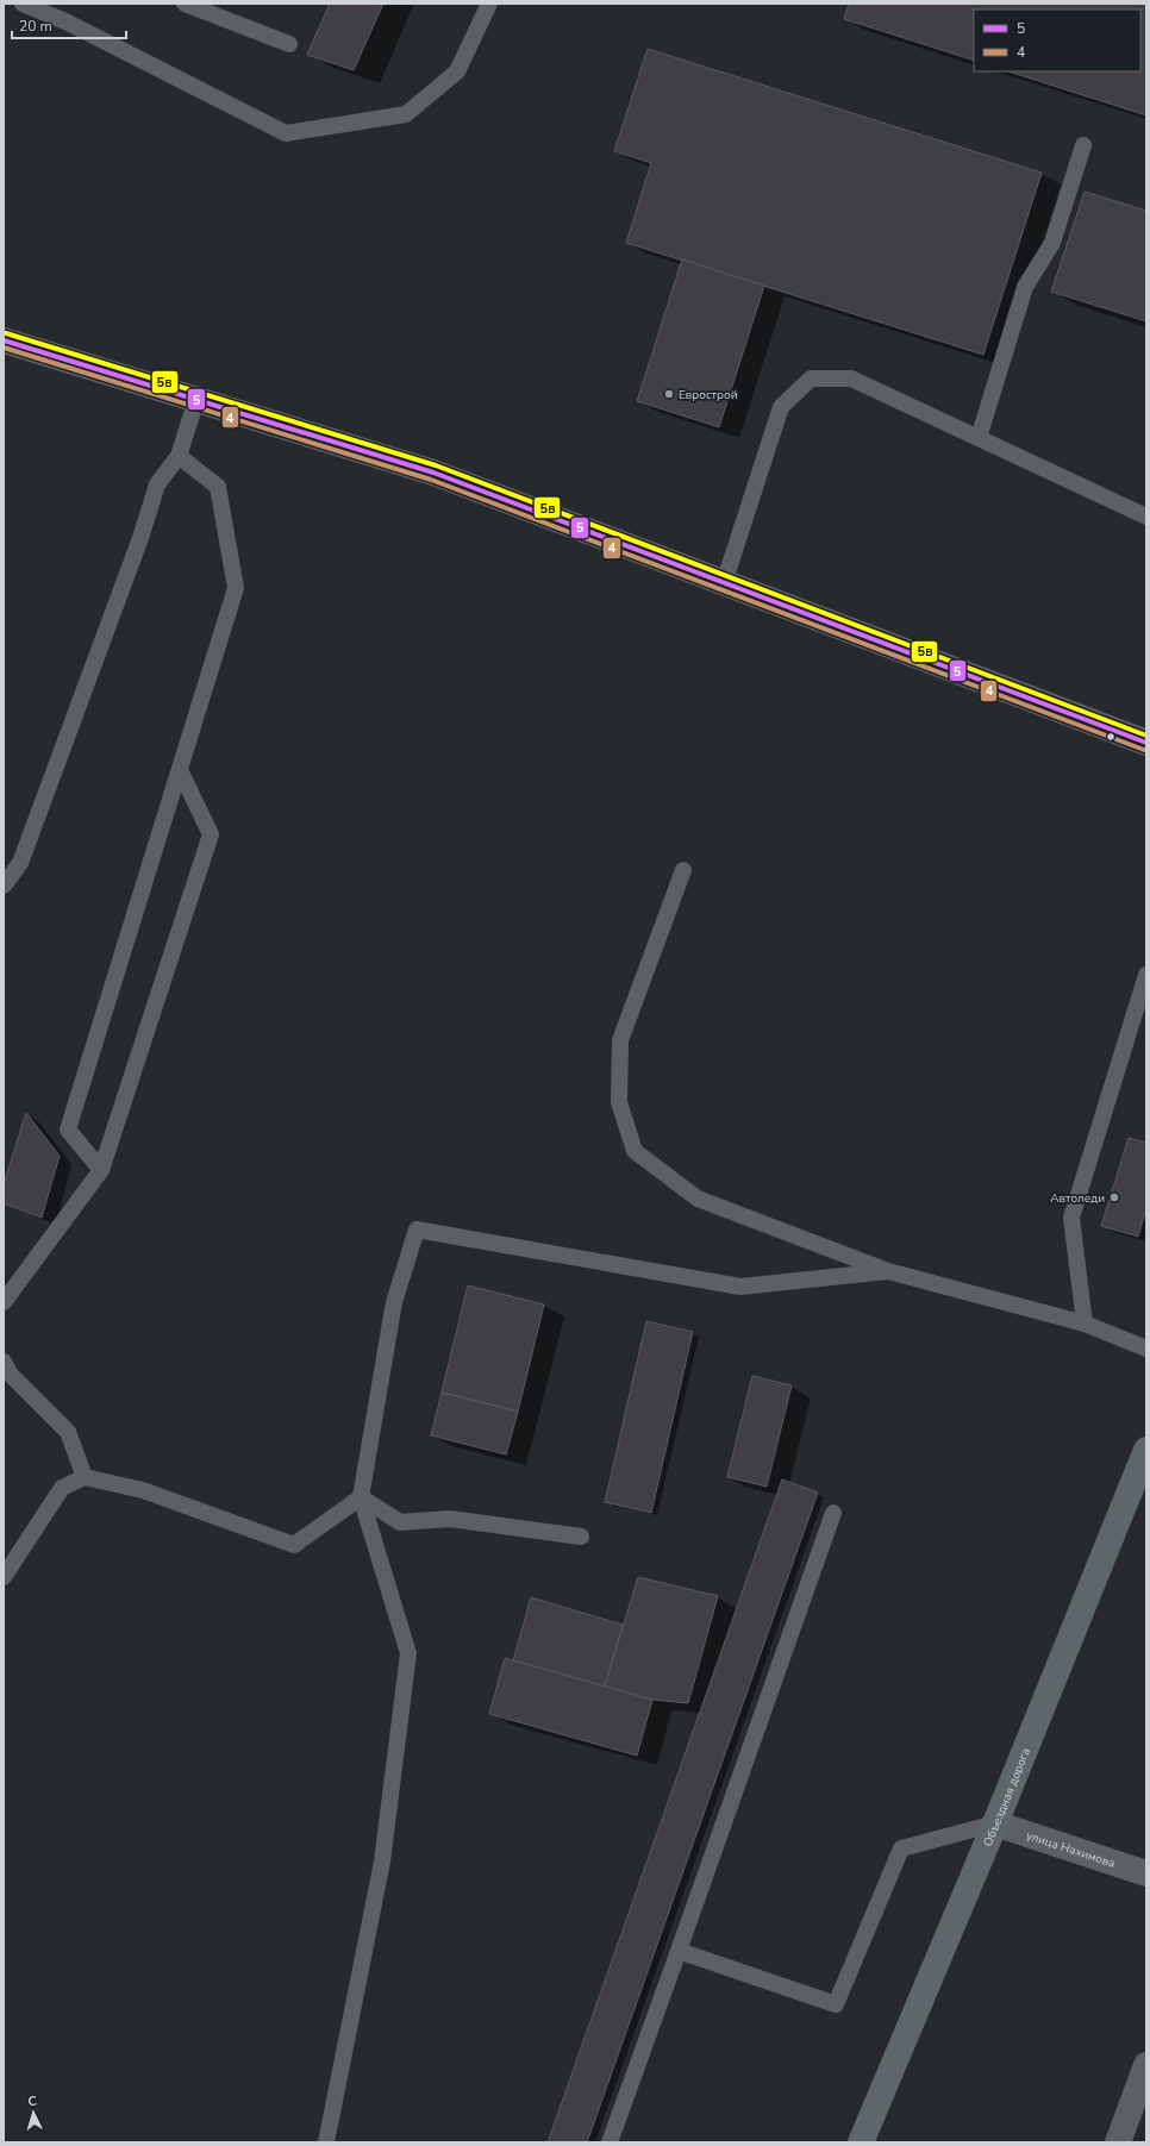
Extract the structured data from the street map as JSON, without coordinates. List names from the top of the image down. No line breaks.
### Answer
{"streets":{"main road":["Объездная дорога"],"street":["улица Нахимова"]},"crossings":[["Объездная дорога","улица Нахимова"]],"places":["Еврострой","Автоледи"],"lines":["transit line 5в","transit line 5","transit line 4"],"legend":["5","4"],"scale_bar":"20 m","north":"top"}
